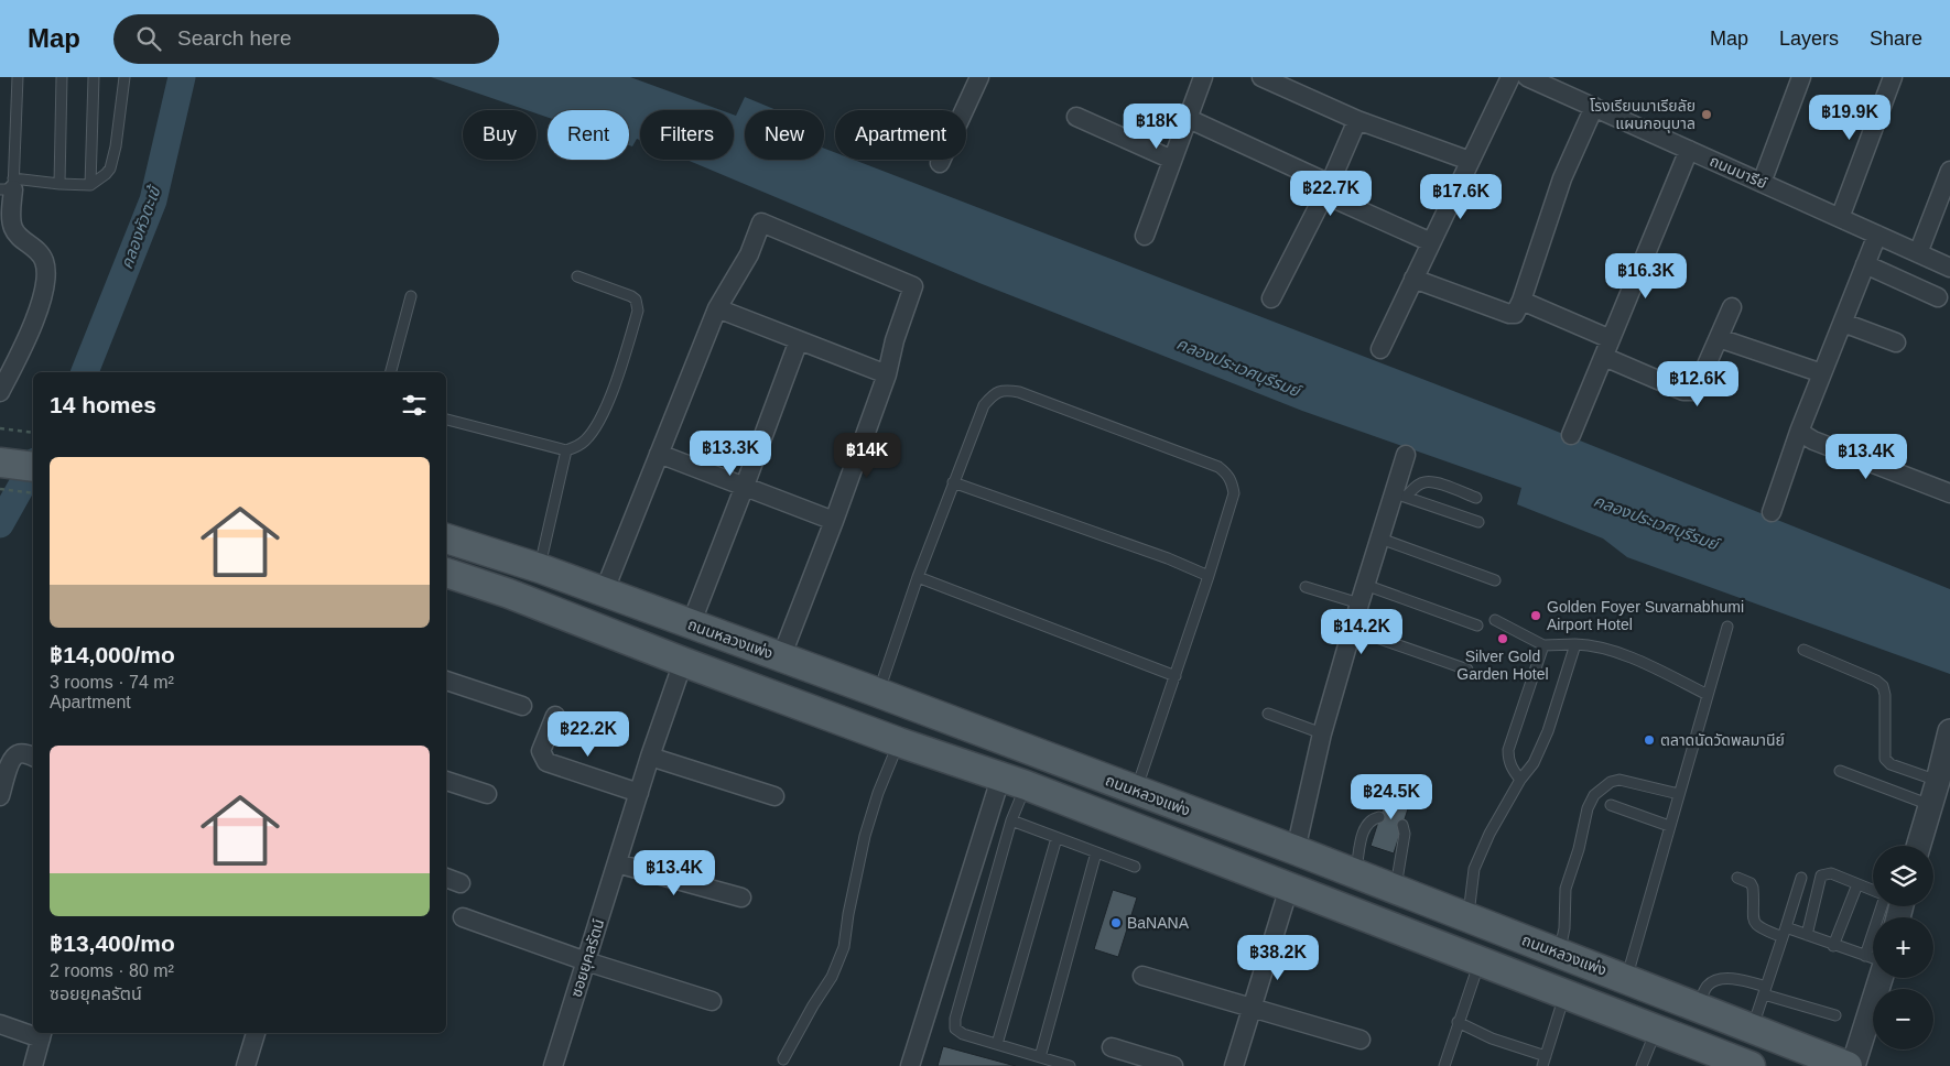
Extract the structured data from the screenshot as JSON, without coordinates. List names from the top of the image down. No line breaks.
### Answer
{"streets":{"main road":["ถนนหลวงแพ่ง"],"street":["ถนนมารีย์","ซอยยุคลรัตน์"]},"water":["คลองหัวตะเข้","คลองประเวศบุรีรมย์"],"places":["โรงเรียนมาเรียลัย แผนกอนุบาล","Golden Foyer Suvarnabhumi Airport Hotel","Silver Gold Garden Hotel","ตลาดนัดวัดพลมานีย์","BaNANA"],"page":{"header":"Map","search":"Search here","nav":["Map","Layers","Share"],"price":["฿19.9K","฿18K","฿22.7K","฿17.6K","฿16.3K","฿12.6K","฿13.3K","฿14K","฿13.4K","฿14.2K","฿22.2K","฿24.5K","฿13.4K","฿38.2K"],"chip":["Buy","Rent","Filters","New","Apartment"],"heading":"14 homes","list":[{"name":"฿14,000/mo","note":"3 rooms · 74 m² · Apartment"},{"name":"฿13,400/mo","note":"2 rooms · 80 m² · ซอยยุคลรัตน์"}],"map_buttons":["+","−"]}}
